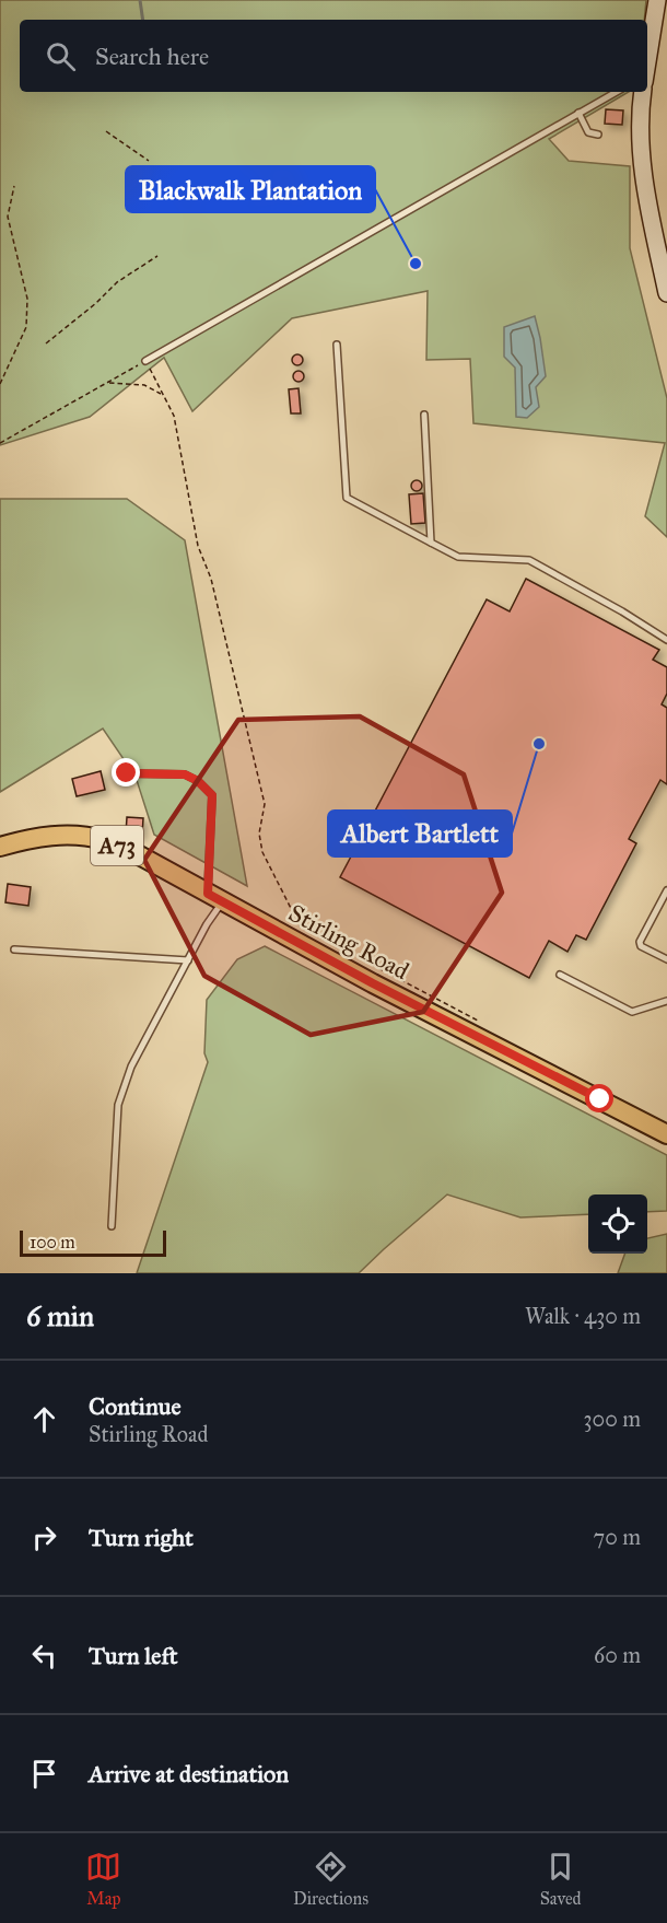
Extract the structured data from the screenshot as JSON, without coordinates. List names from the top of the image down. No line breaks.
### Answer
{"streets":{"main road":["A73","Stirling Road"]},"places":["Blackwalk Plantation","Albert Bartlett"],"scale_bar":"100 m","page":{"search":"Search here","scale":"100 m","heading":["6 min","Walk · 430 m"],"list":[["Continue","Stirling Road","300 m"],["Turn right","70 m"],["Turn left","60 m"],"Arrive at destination"],"nav":["Map","Directions","Saved"]}}
